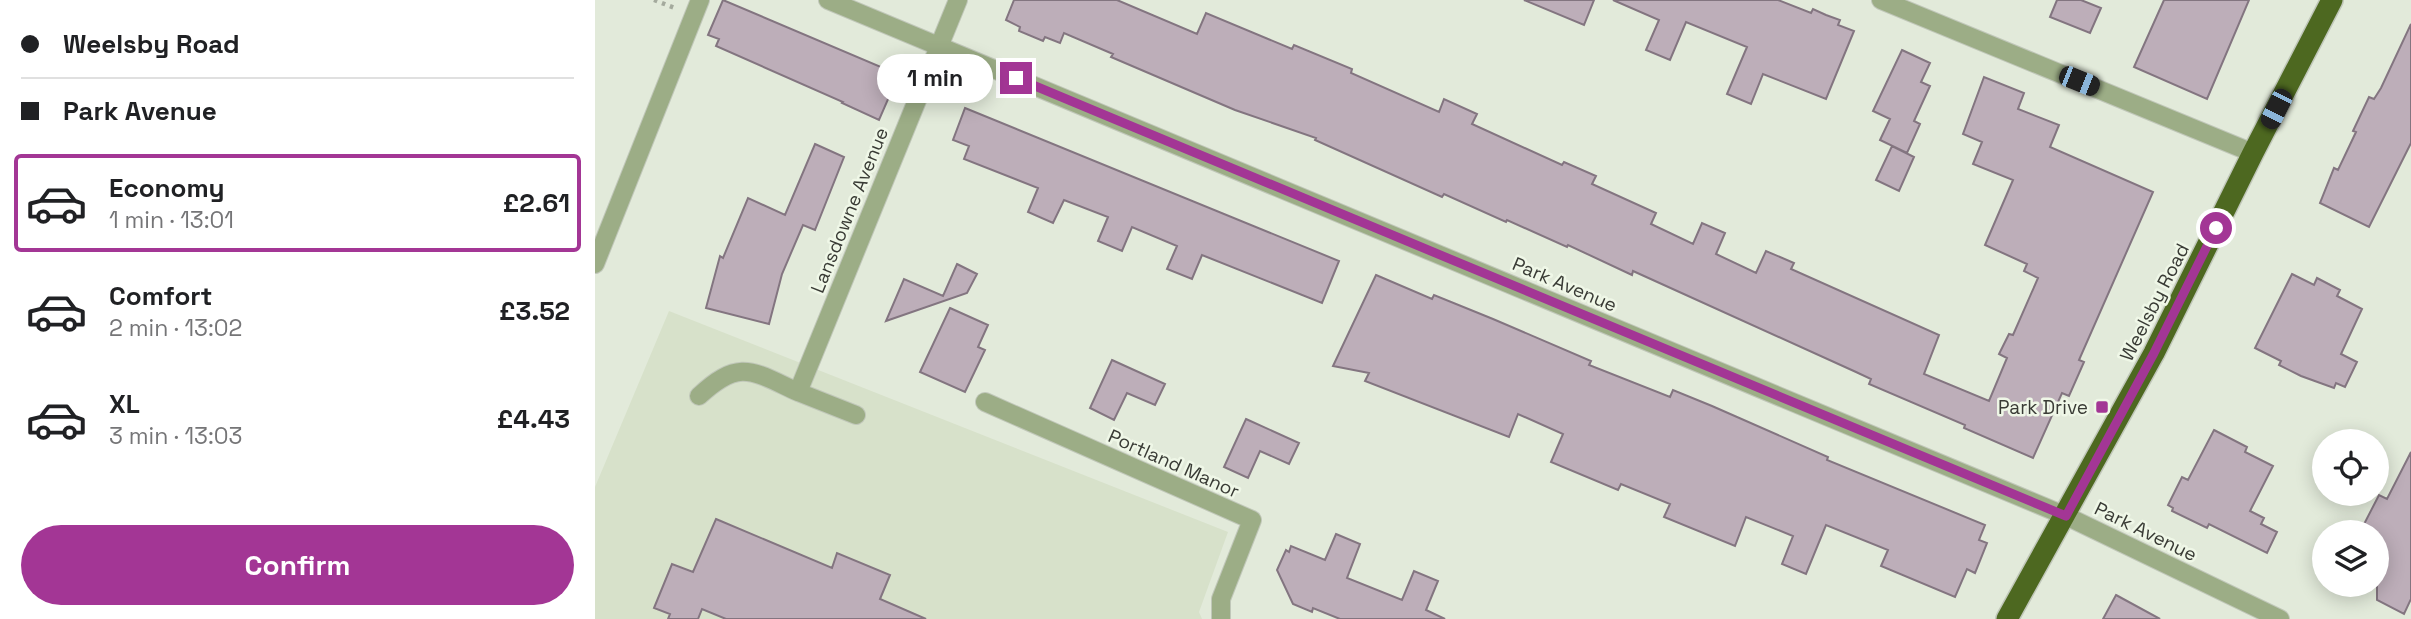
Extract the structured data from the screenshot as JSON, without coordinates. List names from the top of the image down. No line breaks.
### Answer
{"streets":{"highway":["Weelsby Road"],"street":["Lansdowne Avenue","Park Avenue","Portland Manor"]},"crossings":[["Lansdowne Avenue","Park Avenue"],["Park Avenue","Weelsby Road"]],"places":{"transit":["Park Drive"]},"page":{"banner":["Weelsby Road","Park Avenue"],"bubble":"1 min","list":[{"name":"Economy","note":"1 min · 13:01","value":"£2.61"},{"name":"Comfort","note":"2 min · 13:02","value":"£3.52"},{"name":"XL","note":"3 min · 13:03","value":"£4.43"}],"buttons":"Confirm"}}
